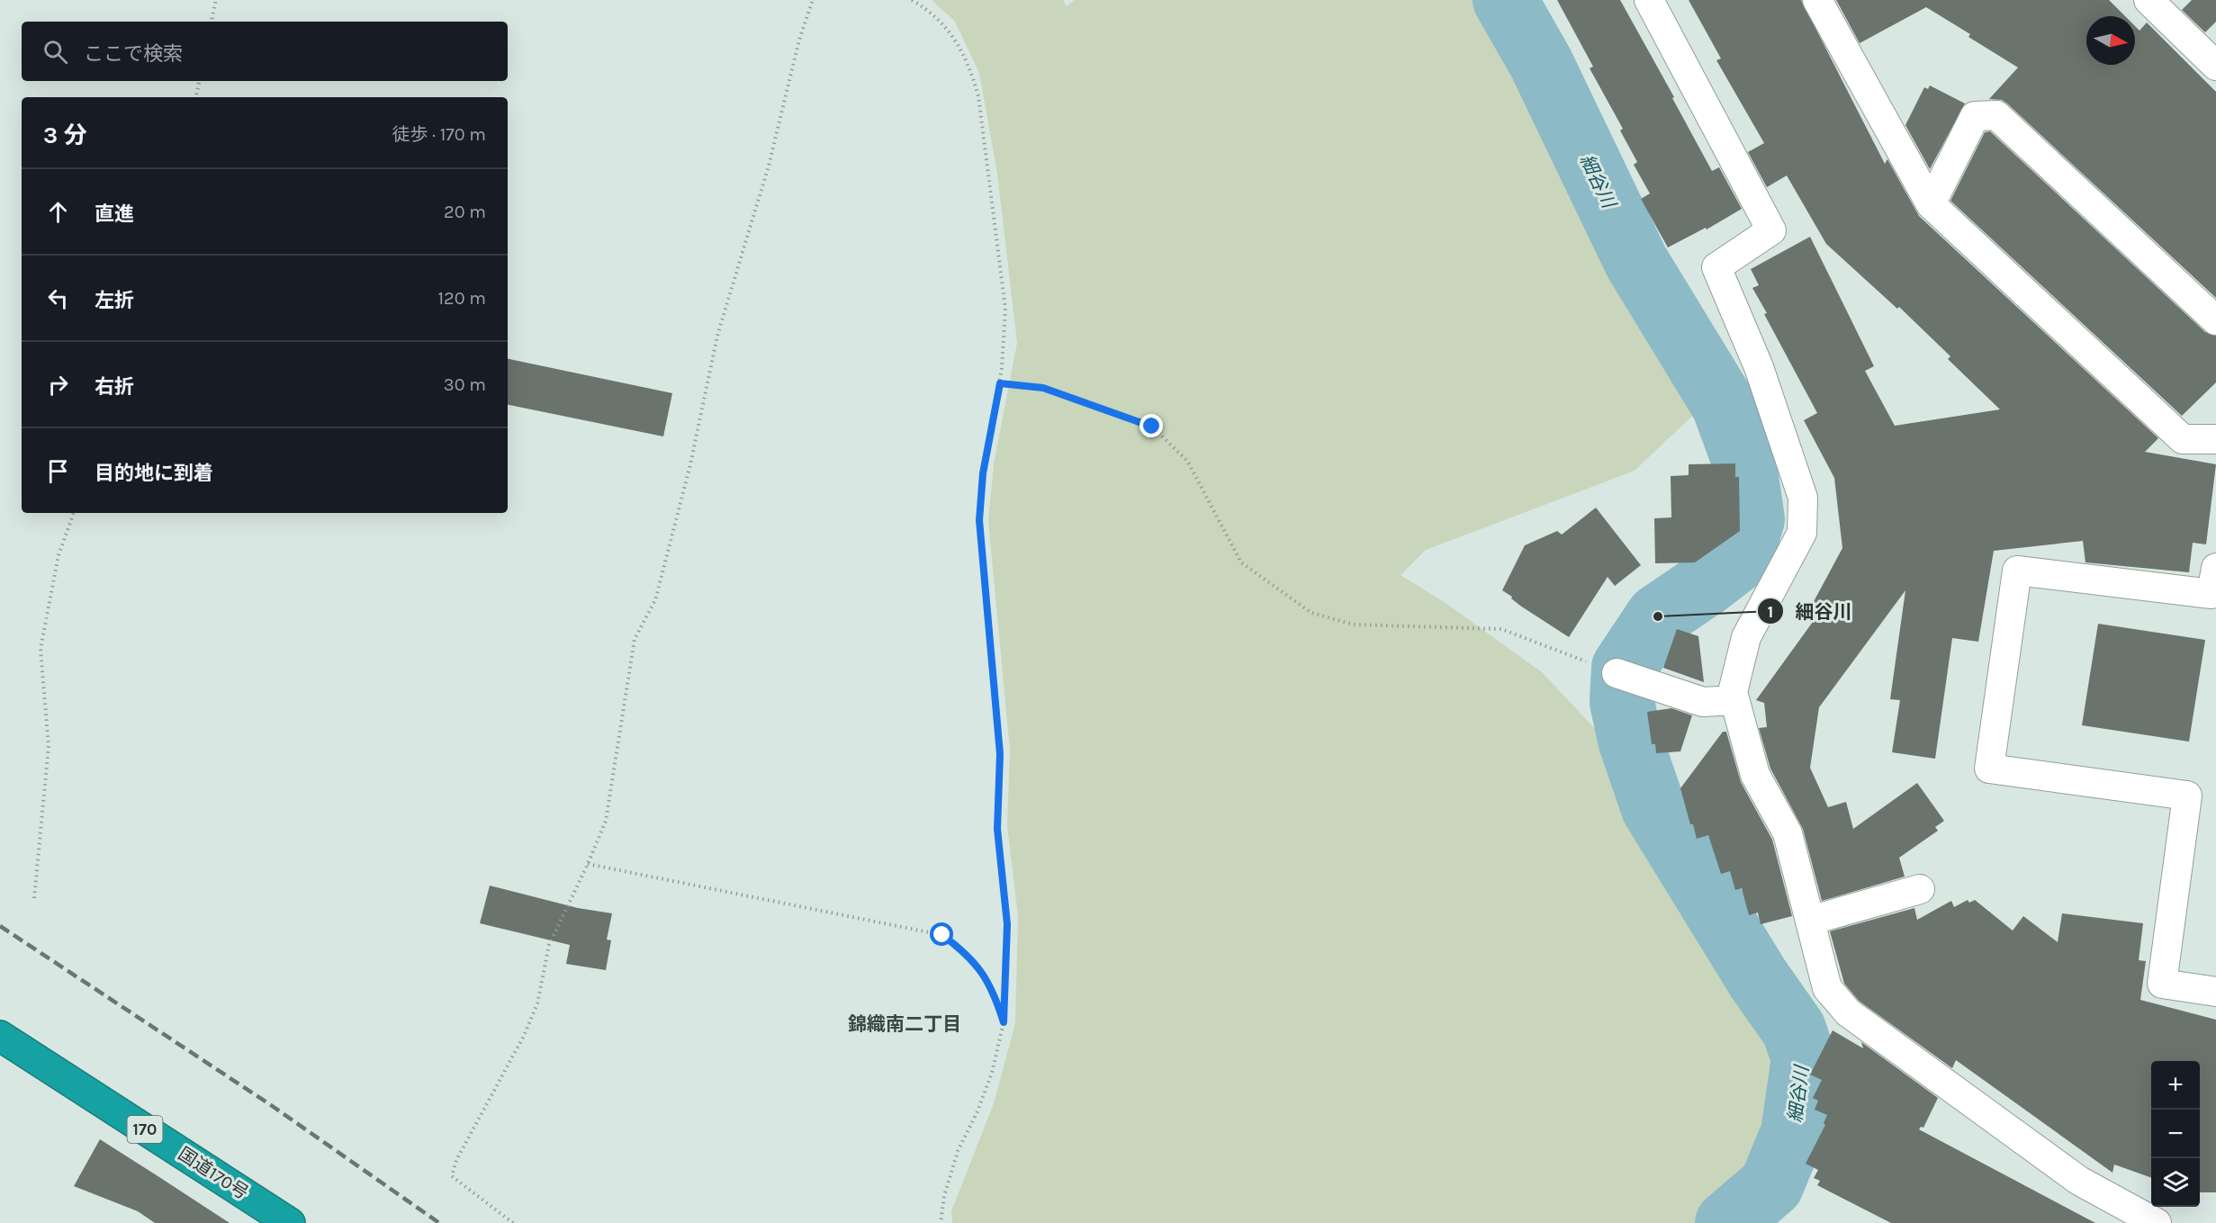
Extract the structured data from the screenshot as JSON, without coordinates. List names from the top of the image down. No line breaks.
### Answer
{"streets":{"highway":["170","国道170号"]},"districts":["錦織南二丁目"],"water":["細谷川"],"places":["細谷川"],"north":"right","page":{"search":"ここで検索","heading":["3 分","徒歩 · 170 m"],"list":[["直進","20 m"],["左折","120 m"],["右折","30 m"],"目的地に到着"],"map_buttons":["+","−"]}}
